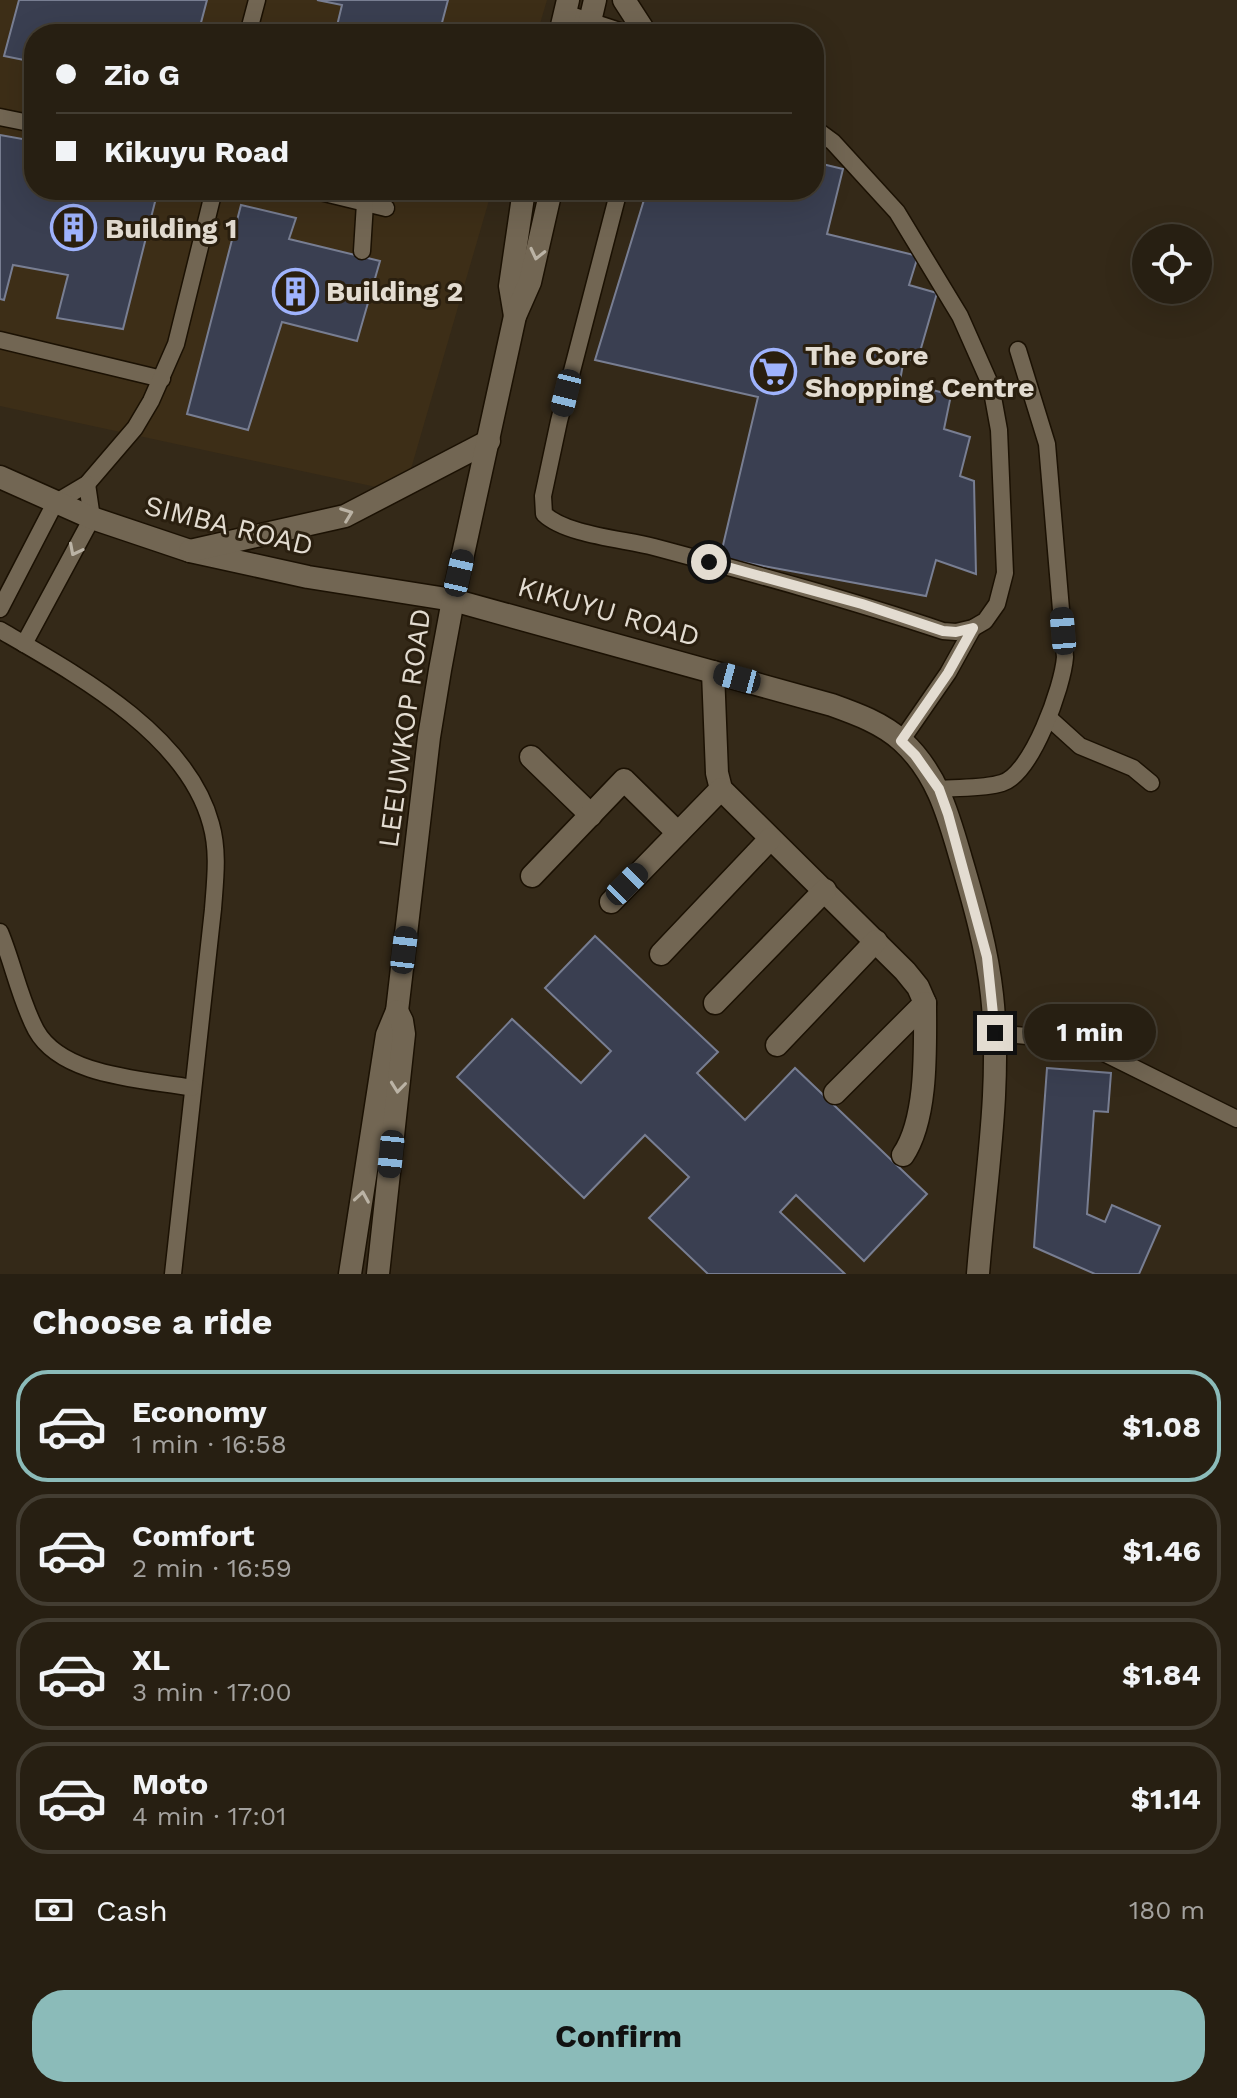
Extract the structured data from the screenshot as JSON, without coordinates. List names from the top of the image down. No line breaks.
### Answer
{"streets":{"street":["SIMBA ROAD","KIKUYU ROAD","LEEUWKOP ROAD"]},"crossings":[["SIMBA ROAD","KIKUYU ROAD"],["SIMBA ROAD","LEEUWKOP ROAD"],["KIKUYU ROAD","LEEUWKOP ROAD"]],"places":{"building":["Building 1","Building 2"],"supermarket":["The Core Shopping Centre"]},"page":{"banner":["Zio G","Kikuyu Road"],"bubble":"1 min","heading":"Choose a ride","list":[{"name":"Economy","note":"1 min · 16:58","value":"$1.08"},{"name":"Comfort","note":"2 min · 16:59","value":"$1.46"},{"name":"XL","note":"3 min · 17:00","value":"$1.84"},{"name":"Moto","note":"4 min · 17:01","value":"$1.14"}],"pay":["Cash","180 m"],"buttons":"Confirm"}}
